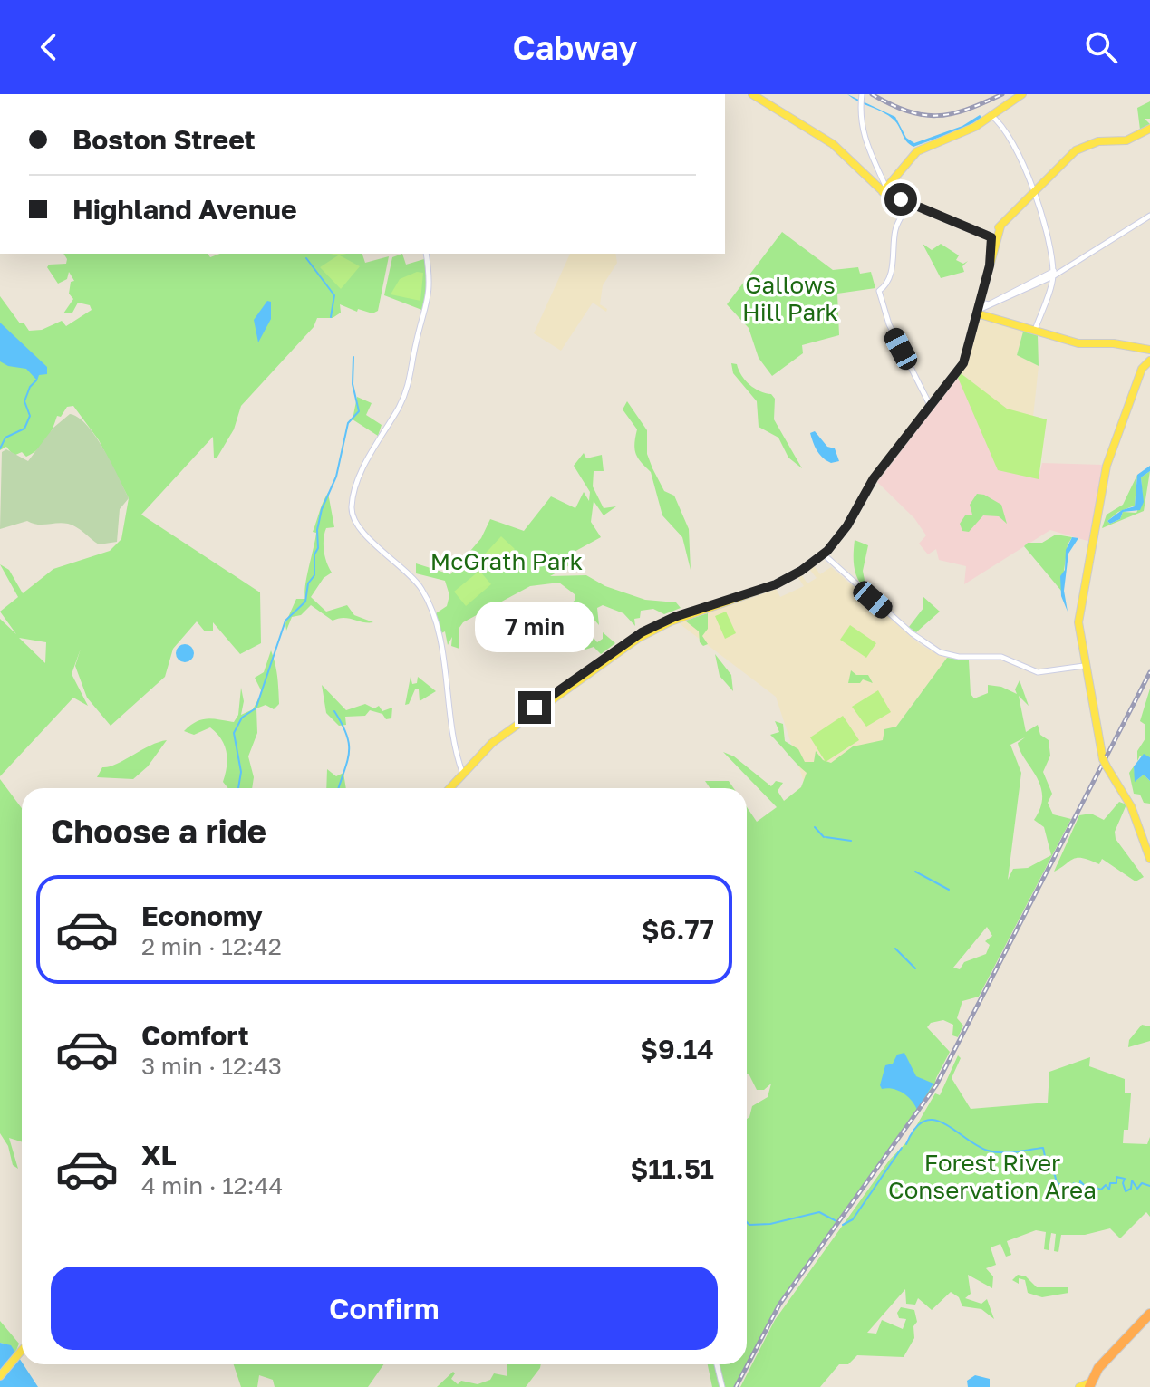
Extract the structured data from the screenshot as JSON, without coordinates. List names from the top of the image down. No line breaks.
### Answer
{"parks":["Gallows Hill Park","McGrath Park","Forest River Conservation Area"],"page":{"header":"Cabway","banner":["Boston Street","Highland Avenue"],"bubble":"7 min","heading":"Choose a ride","list":[{"name":"Economy","note":"2 min · 12:42","value":"$6.77"},{"name":"Comfort","note":"3 min · 12:43","value":"$9.14"},{"name":"XL","note":"4 min · 12:44","value":"$11.51"}],"buttons":"Confirm"}}
